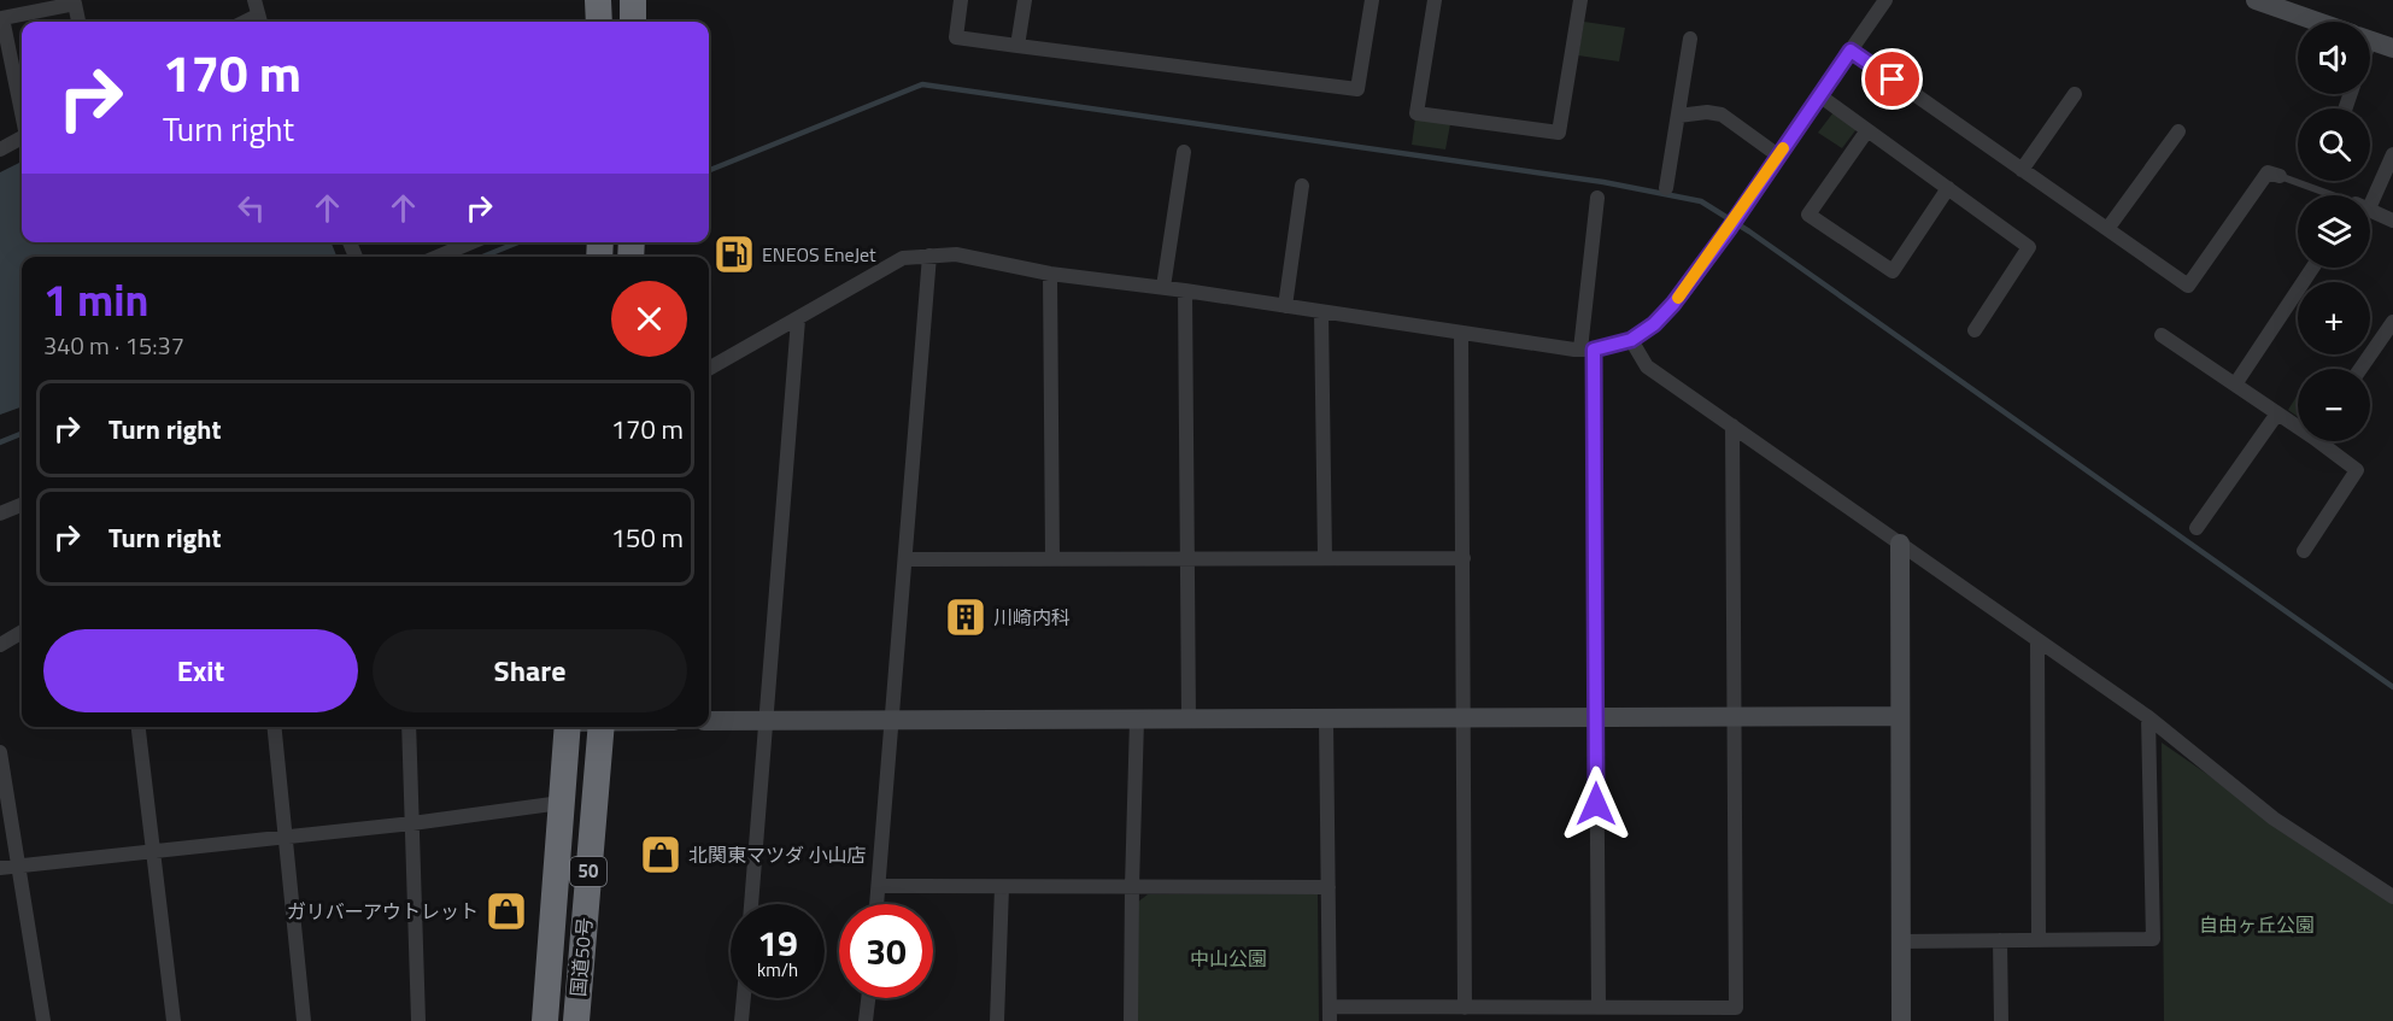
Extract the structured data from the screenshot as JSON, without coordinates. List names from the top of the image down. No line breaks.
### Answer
{"streets":{"highway":["50","国道50号"]},"parks":["自由ヶ丘公園","中山公園"],"places":{"fuel station":["ENEOS EneJet"],"building":["川崎内科"],"shop":["北関東マツダ 小山店","ガリバーアウトレット"]},"page":{"map_buttons":["+","−"],"turn":["170 m","Turn right"],"heading":["1 min","340 m · 15:37"],"list":[{"name":"Turn right","value":"170 m"},{"name":"Turn right","value":"150 m"}],"buttons":["Exit","Share"],"speed":"19 km/h","limit":"30"}}
